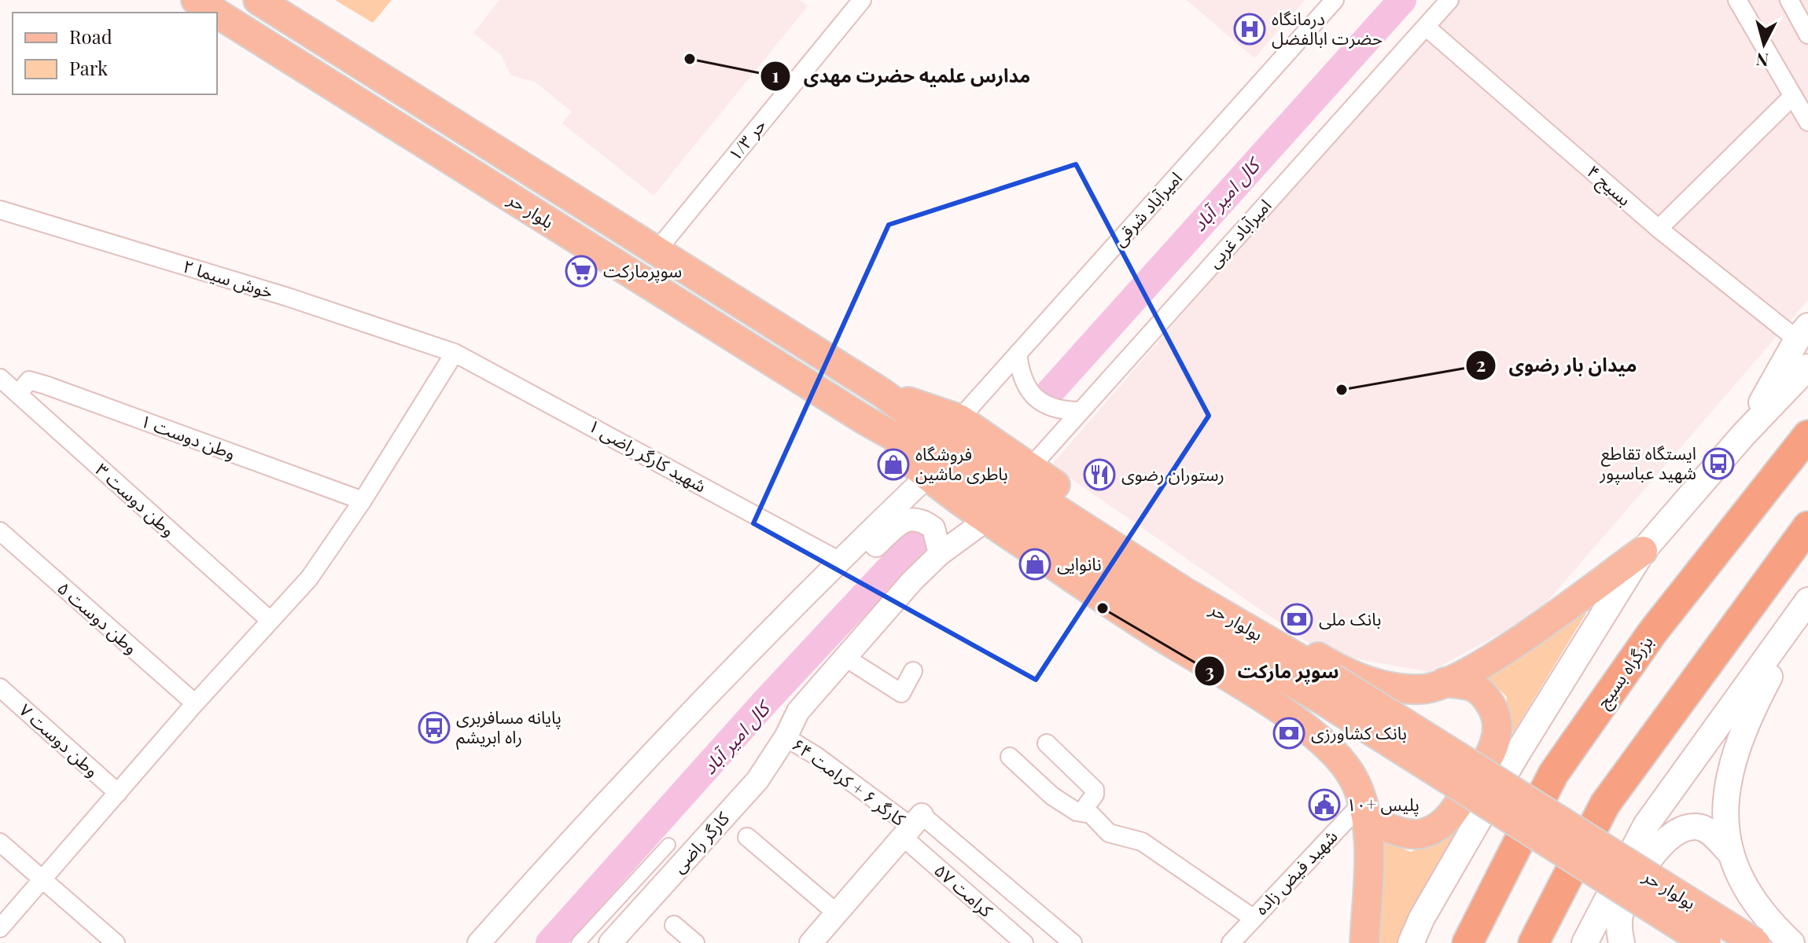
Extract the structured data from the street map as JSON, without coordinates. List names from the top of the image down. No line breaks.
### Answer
{"streets":{"highway":["بزرگراه بسیج"],"main road":["بلوار حر","بولوار حر"],"street":["حر ۱/۳","بسیج ۴","امیرآباد شرقی","امیرآباد غربی","خوش سیما ۲","وطن دوست ۱","شهید کارگر راضی ۱","وطن دوست ۳","وطن دوست ۵","وطن دوست ۷","کارگر ۶ + کرامت ۶۴","کارگر راضی","شهید فیض زاده","کرامت ۵۷"]},"crossings":[["حر ۱/۳","بلوار حر"],["بسیج ۴","امیرآباد غربی"],["بلوار حر","بولوار حر"],["خوش سیما ۲","شهید کارگر راضی ۱"],["وطن دوست ۱","وطن دوست ۳"],["کارگر ۶ + کرامت ۶۴","کارگر راضی"],["کارگر ۶ + کرامت ۶۴","کرامت ۵۷"]],"water":["کال امیر آباد"],"places":{"hospital":["درمانگاه حضرت ابالفضل"],"other":["مدارس علمیه حضرت مهدی","میدان بار رضوی","سوپر مارکت"],"supermarket":["سوپرمارکت"],"bus stop":["ایستگاه تقاطع شهید عباسپور","پایانه مسافربری راه ابریشم"],"shop":["فروشگاه باطری ماشین","نانوایی"],"restaurant":["رستوران رضوی"],"bank":["بانک ملی","بانک کشاورزی"],"public building":["پلیس +۱۰"]},"legend":["Road","Park"],"north":"bottom"}
